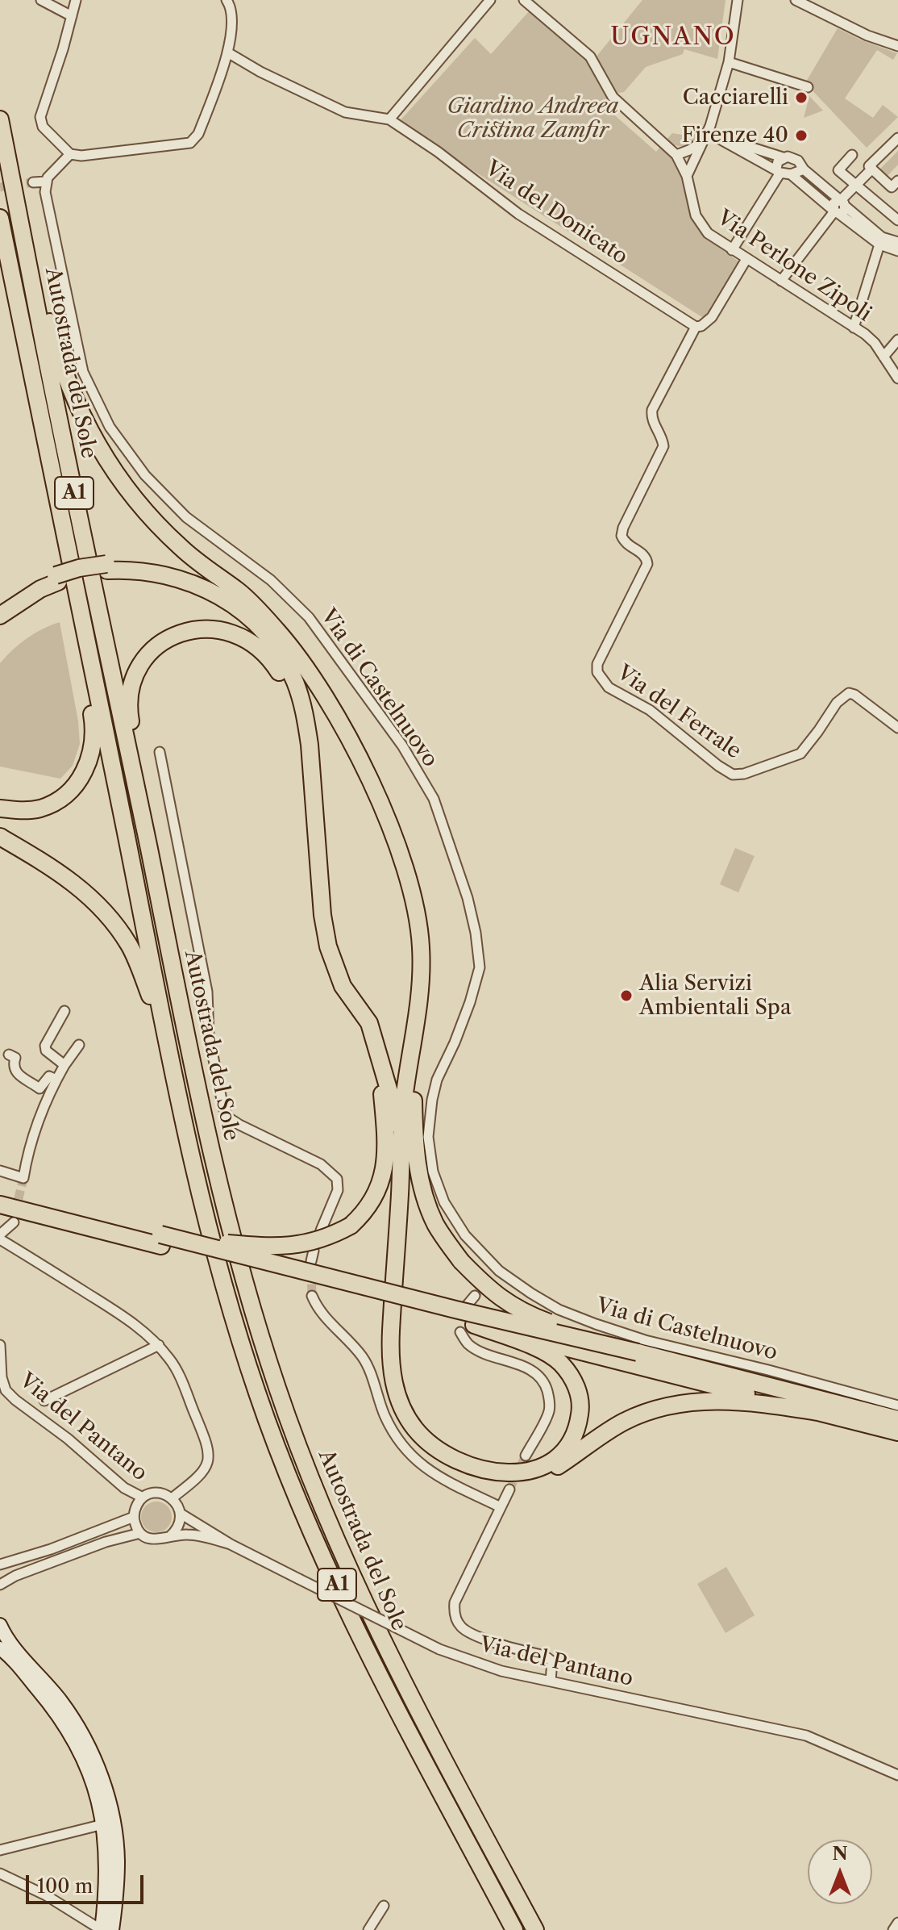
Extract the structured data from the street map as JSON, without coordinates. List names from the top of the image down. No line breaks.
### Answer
{"streets":{"highway":["Autostrada del Sole","A1"],"street":["Via del Donicato","Via Perlone Zipoli","Via di Castelnuovo","Via del Ferrale","Via del Pantano"]},"crossings":[["Via del Donicato","Via del Ferrale"]],"districts":["UGNANO"],"parks":["Giardino Andreea Cristina Zamfir"],"places":["Cacciarelli","Firenze 40","Alia Servizi Ambientali Spa"],"scale_bar":"100 m","north":"top"}
